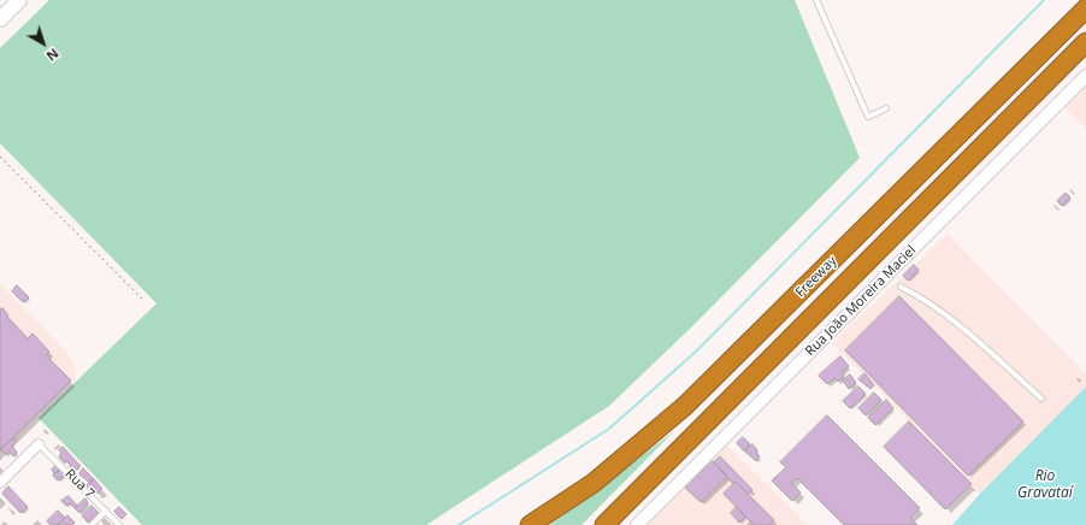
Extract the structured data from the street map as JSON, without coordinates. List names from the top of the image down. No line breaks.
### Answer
{"streets":{"highway":["Freeway"],"street":["Rua João Moreira Maciel"],"lane":["Rua 7"]},"water":["Rio Gravataí"],"north":"bottom right"}
